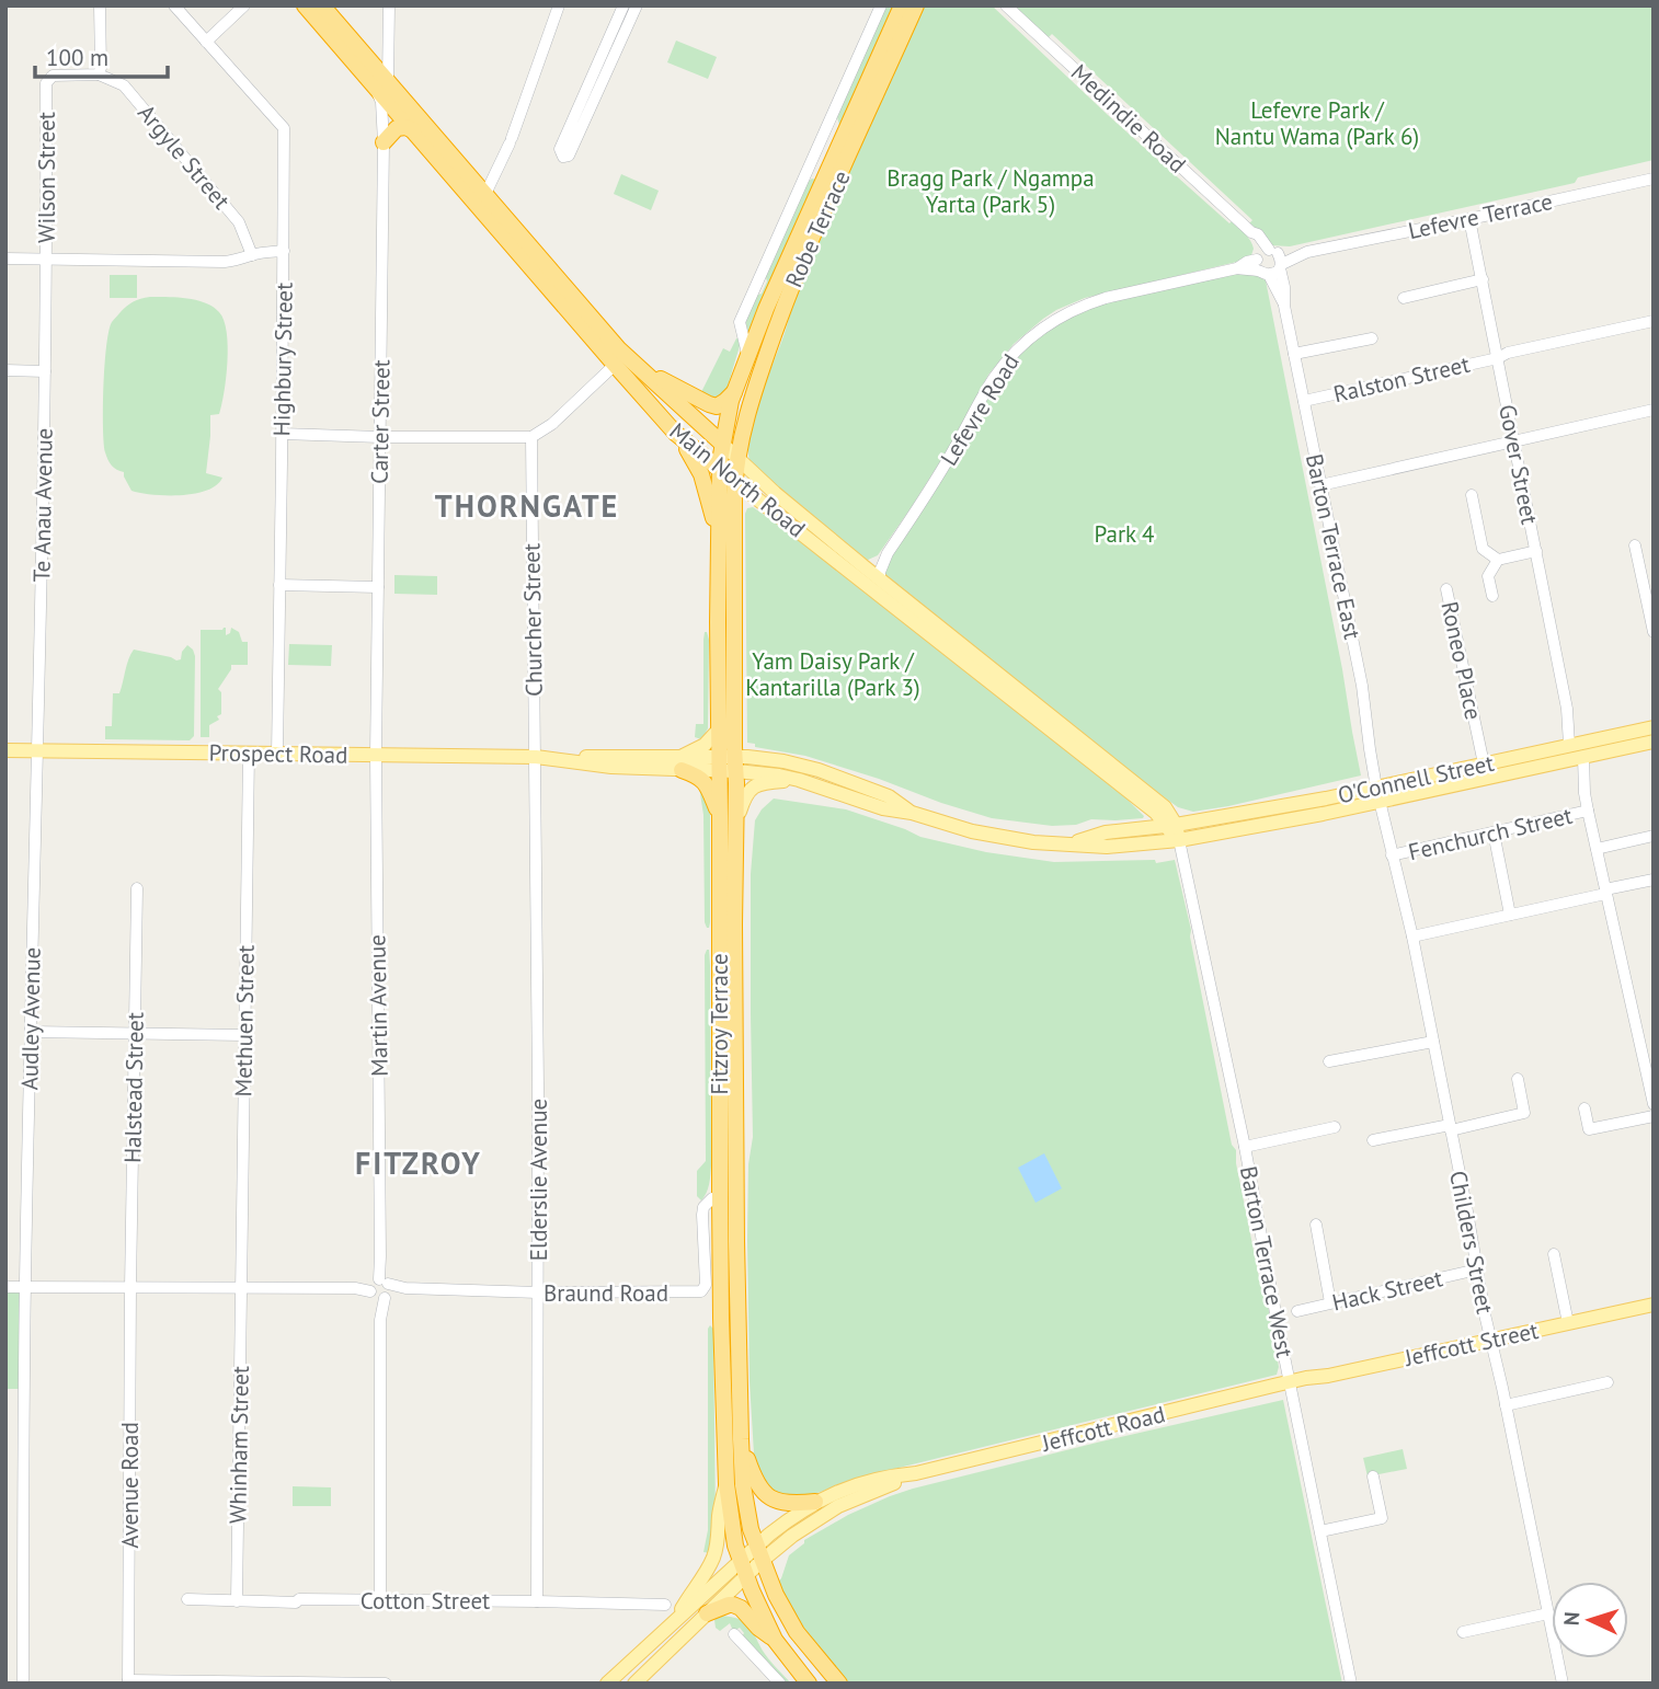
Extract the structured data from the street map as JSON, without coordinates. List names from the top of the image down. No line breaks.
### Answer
{"streets":{"highway":["Robe Terrace","Main North Road","Fitzroy Terrace"],"main road":["Prospect Road","O'Connell Street","Jeffcott Street","Jeffcott Road"],"street":["Medindie Road","Argyle Street","Wilson Street","Lefevre Terrace","Highbury Street","Ralston Street","Lefevre Road","Carter Street","Gover Street","Te Anau Avenue","Barton Terrace East","Churcher Street","Roneo Place","Fenchurch Street","Martin Avenue","Audley Avenue","Methuen Street","Halstead Street","Elderslie Avenue","Childers Street","Barton Terrace West","Hack Street","Braund Road","Whinham Street","Avenue Road","Cotton Street"]},"crossings":[["Medindie Road","Lefevre Terrace"],["Medindie Road","Lefevre Road"],["Medindie Road","Barton Terrace East"],["Argyle Street","Wilson Street"],["Wilson Street","Te Anau Avenue"],["Lefevre Terrace","Lefevre Road"],["Lefevre Terrace","Gover Street"],["Lefevre Terrace","Barton Terrace East"],["Robe Terrace","Main North Road"],["Robe Terrace","Fitzroy Terrace"],["Highbury Street","Prospect Road"],["Ralston Street","Gover Street"],["Ralston Street","Barton Terrace East"],["Lefevre Road","Main North Road"],["Lefevre Road","Barton Terrace East"],["Carter Street","Main North Road"],["Carter Street","Prospect Road"],["Carter Street","Martin Avenue"],["Gover Street","O'Connell Street"],["Gover Street","Fenchurch Street"],["Main North Road","Prospect Road"],["Main North Road","O'Connell Street"],["Main North Road","Fitzroy Terrace"],["Te Anau Avenue","Prospect Road"],["Te Anau Avenue","Audley Avenue"],["Barton Terrace East","O'Connell Street"],["Barton Terrace East","Childers Street"],["Churcher Street","Prospect Road"],["Churcher Street","Elderslie Avenue"],["Roneo Place","O'Connell Street"],["Prospect Road","O'Connell Street"],["Prospect Road","Martin Avenue"],["Prospect Road","Audley Avenue"],["Prospect Road","Methuen Street"],["Prospect Road","Fitzroy Terrace"],["Prospect Road","Elderslie Avenue"],["Prospect Road","Barton Terrace West"],["O'Connell Street","Childers Street"],["O'Connell Street","Barton Terrace West"],["Fenchurch Street","Childers Street"],["Martin Avenue","Braund Road"],["Martin Avenue","Cotton Street"],["Methuen Street","Whinham Street"],["Fitzroy Terrace","Braund Road"],["Fitzroy Terrace","Jeffcott Road"],["Halstead Street","Avenue Road"],["Elderslie Avenue","Braund Road"],["Elderslie Avenue","Cotton Street"],["Childers Street","Hack Street"],["Childers Street","Jeffcott Street"],["Barton Terrace West","Jeffcott Street"],["Barton Terrace West","Jeffcott Road"],["Jeffcott Street","Jeffcott Road"],["Whinham Street","Cotton Street"]],"districts":["THORNGATE","FITZROY"],"parks":["Lefevre Park / Nantu Wama (Park 6)","Bragg Park / Ngampa Yarta (Park 5)","Park 4","Yam Daisy Park / Kantarilla (Park 3)"],"scale_bar":"100 m","north":"left"}
